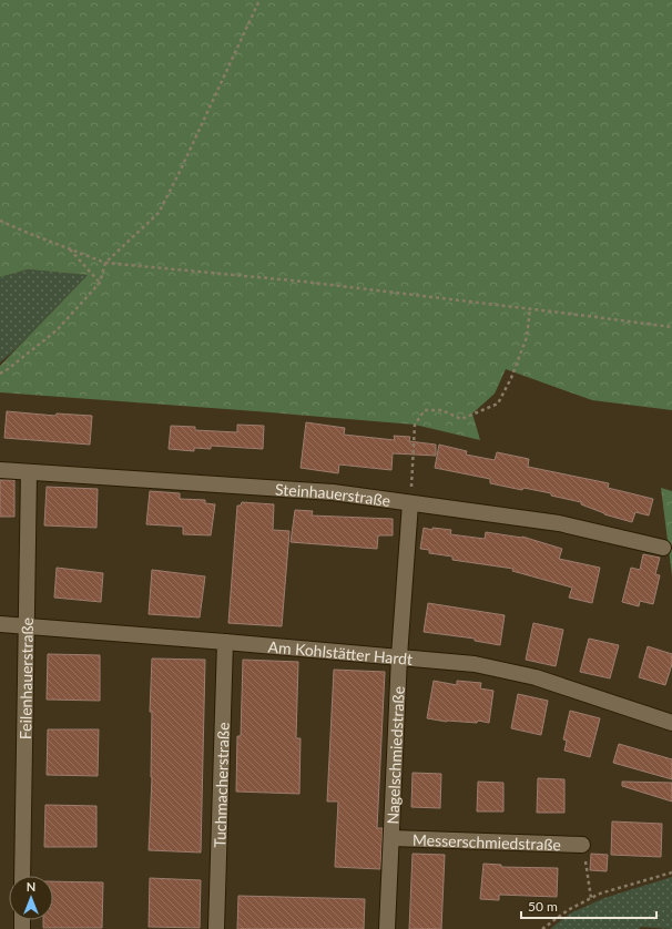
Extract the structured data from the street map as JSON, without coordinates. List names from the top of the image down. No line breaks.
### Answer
{"streets":{"street":["Steinhauerstraße","Am Kohlstätter Hardt","Feilenhauerstraße","Nagelschmiedstraße","Tuchmacherstraße","Messerschmiedstraße"]},"crossings":[["Steinhauerstraße","Feilenhauerstraße"],["Steinhauerstraße","Nagelschmiedstraße"],["Am Kohlstätter Hardt","Feilenhauerstraße"],["Am Kohlstätter Hardt","Nagelschmiedstraße"],["Am Kohlstätter Hardt","Tuchmacherstraße"],["Nagelschmiedstraße","Messerschmiedstraße"]],"scale_bar":"50 m","north":"top"}
